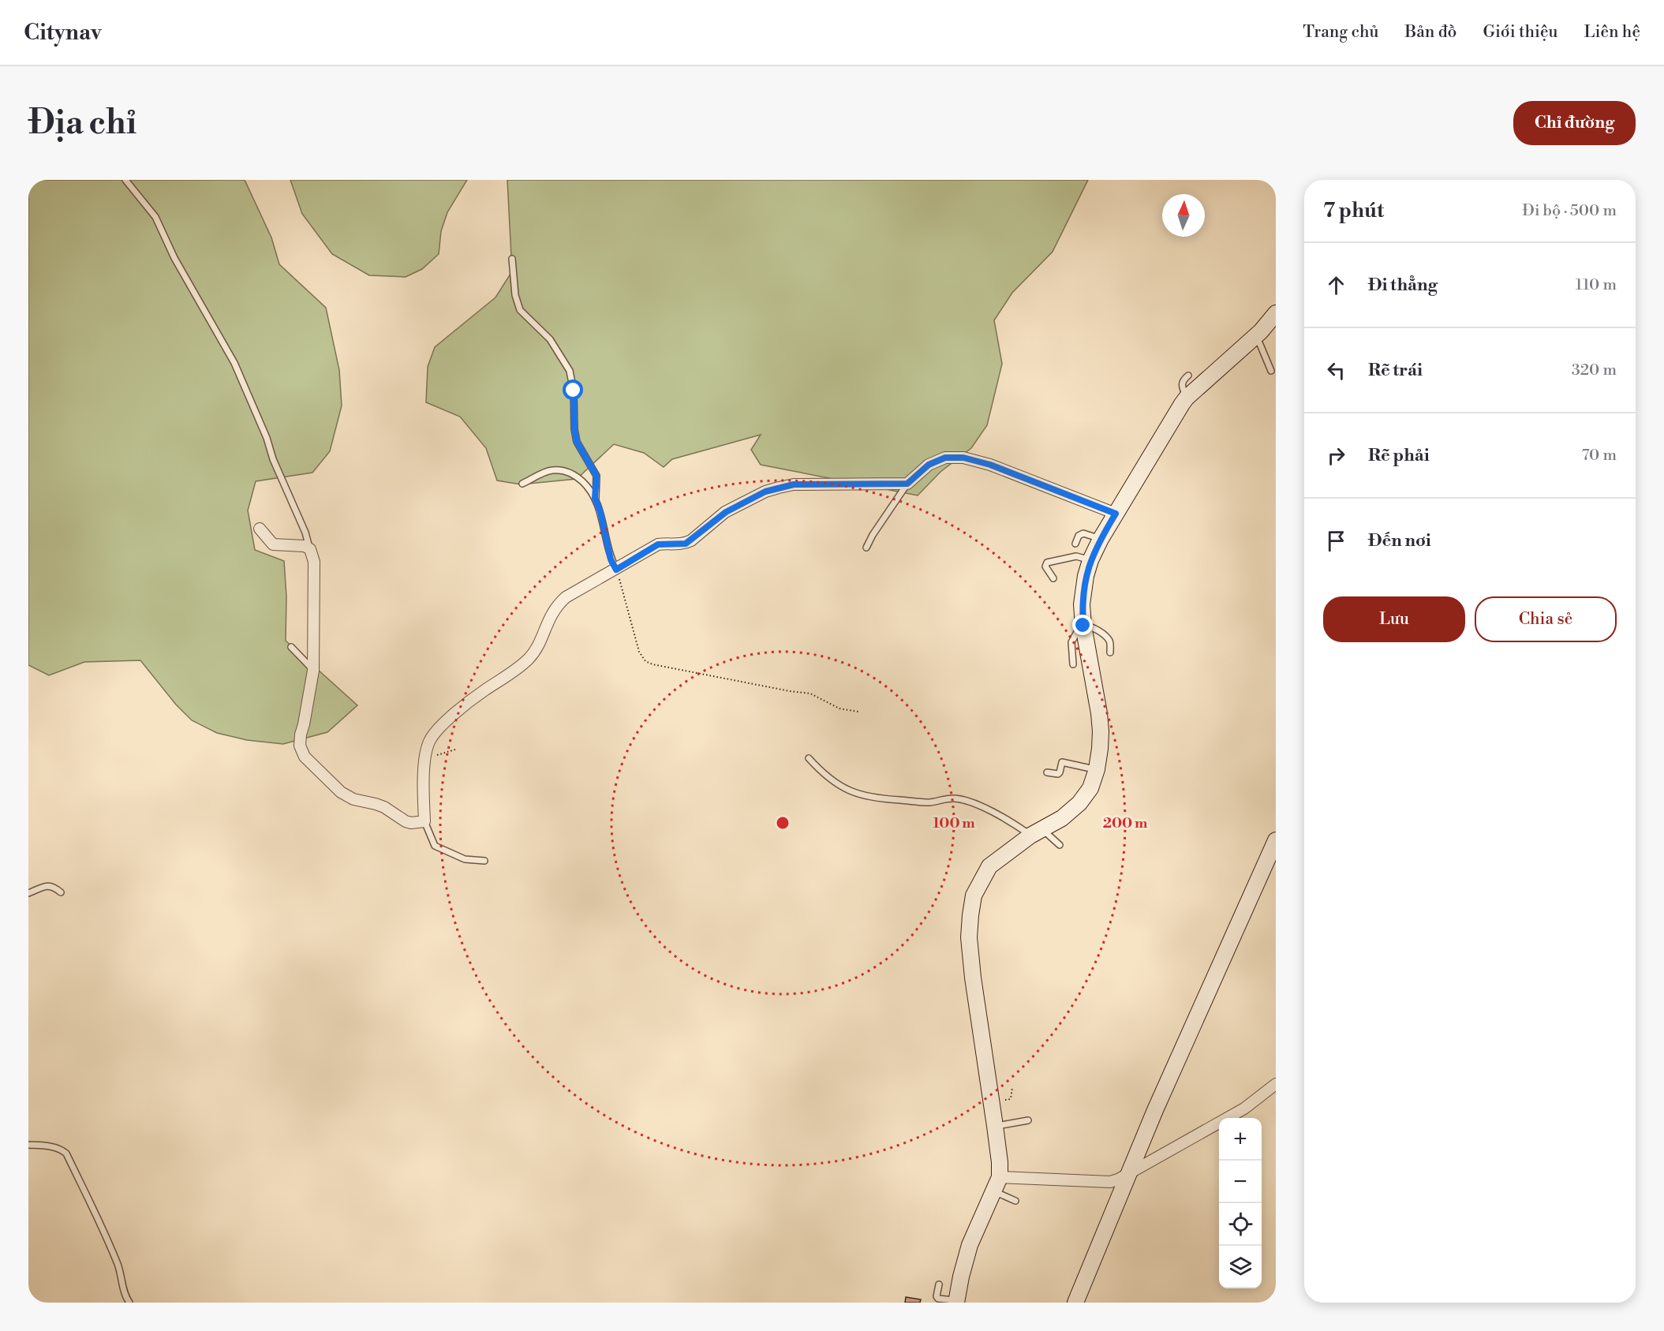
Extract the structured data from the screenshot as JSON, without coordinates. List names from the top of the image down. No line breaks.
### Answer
{"north":"top","page":{"header":"Citynav","nav":["Trang chủ","Bản đồ","Giới thiệu","Liên hệ"],"buttons":["Chỉ đường",["Lưu","Chia sẻ"]],"title":"Địa chỉ","heading":["7 phút","Đi bộ · 500 m"],"list":[["Đi thẳng","110 m"],["Rẽ trái","320 m"],["Rẽ phải","70 m"],"Đến nơi"],"map_buttons":["+","−"]},"rings":["100 m","200 m"]}
